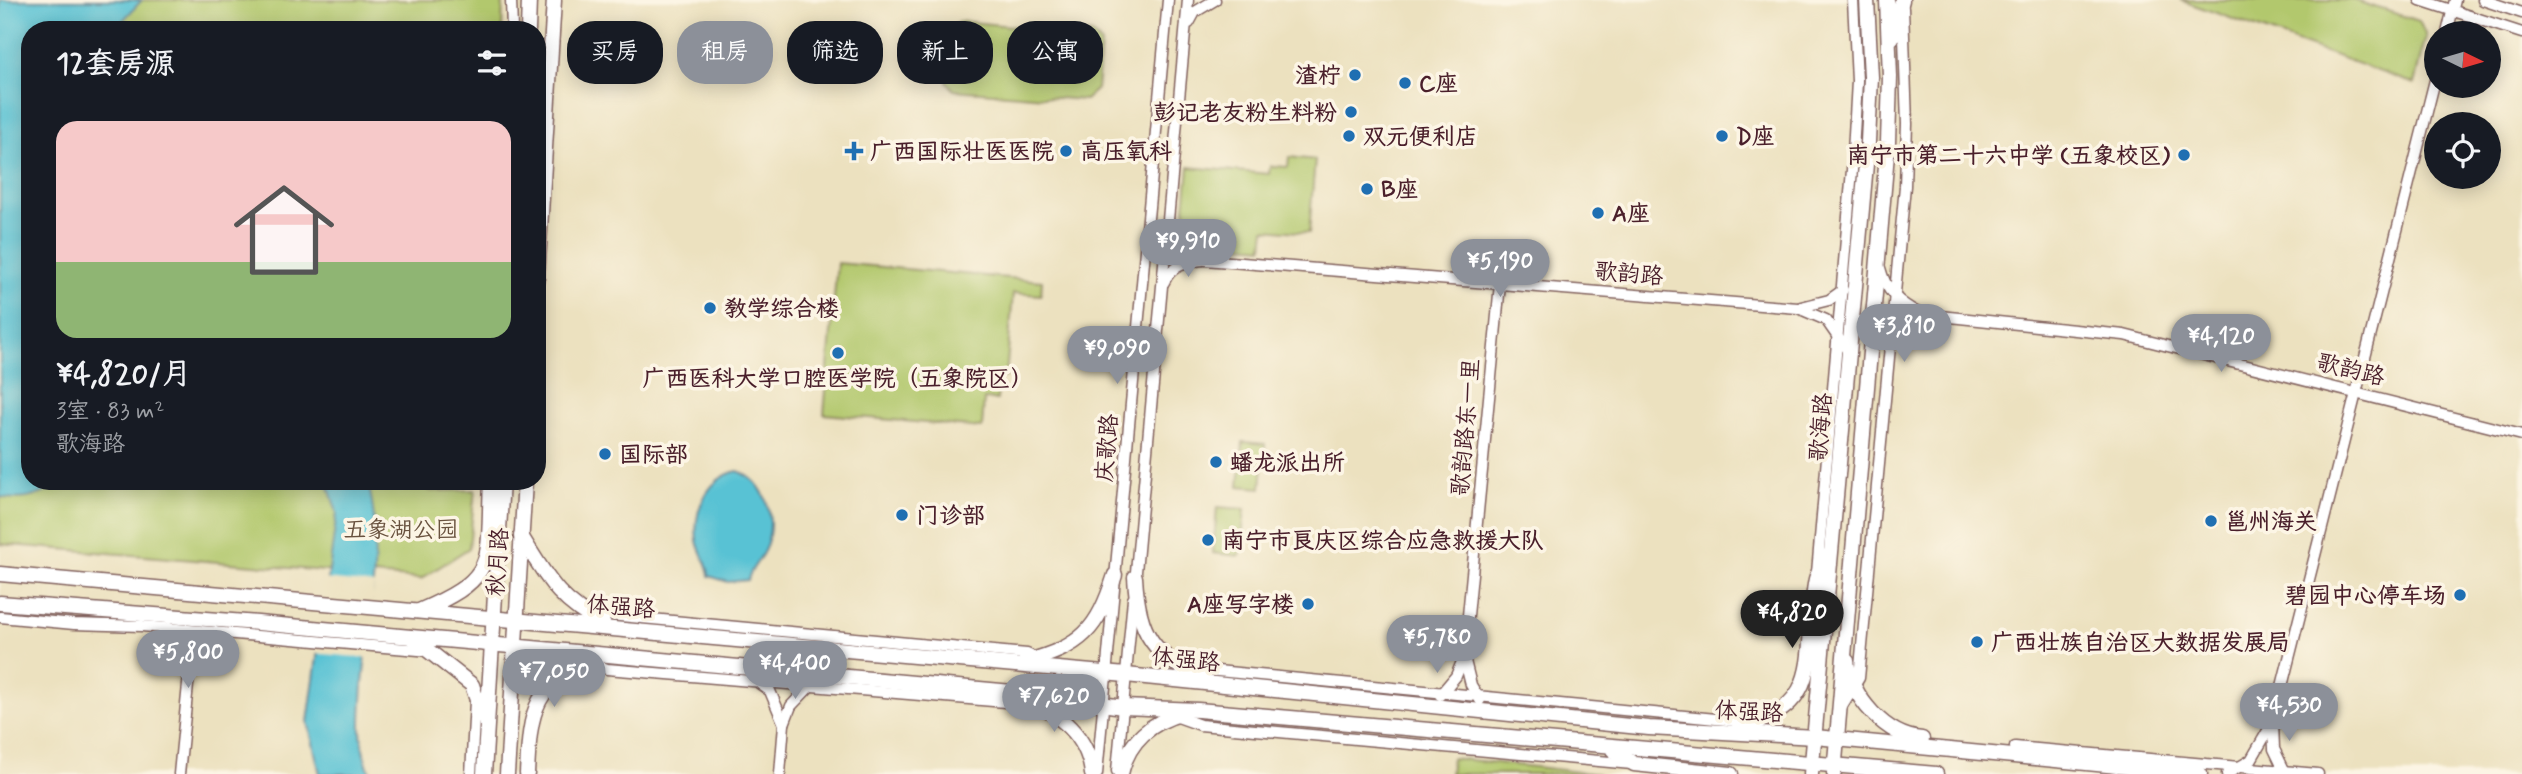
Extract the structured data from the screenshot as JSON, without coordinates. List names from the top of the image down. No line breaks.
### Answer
{"streets":{"main road":["歌海路","秋月路","体强路"],"street":["歌韵路","歌韵路东一里","庆歌路"]},"crossings":[["歌韵路","歌韵路东一里"],["歌韵路","歌海路"],["歌韵路","庆歌路"],["歌韵路东一里","体强路"],["歌海路","体强路"],["庆歌路","体强路"],["秋月路","体强路"]],"parks":["五象湖公园"],"places":{"other":["渣柠","C座","彭记老友粉生料粉","双元便利店","D座","高压氧科","南宁市第二十六中学 (五象校区)","B座","A座","教学综合楼","广西医科大学口腔医学院（五象院区）","国际部","蟠龙派出所","门诊部","邕州海关","南宁市良庆区综合应急救援大队","碧园中心停车场","A座写字楼","广西壮族自治区大数据发展局"],"health":["广西国际壮医医院"]},"north":"right","page":{"chip":["买房","租房","筛选","新上","公寓"],"heading":"12套房源","list":[{"name":"¥4,820/月","note":"3室 · 83 m² · 歌海路"}],"price":["¥9,910","¥5,190","¥3,810","¥4,120","¥9,090","¥4,820","¥5,780","¥5,800","¥4,400","¥7,050","¥7,620","¥4,530"]}}
